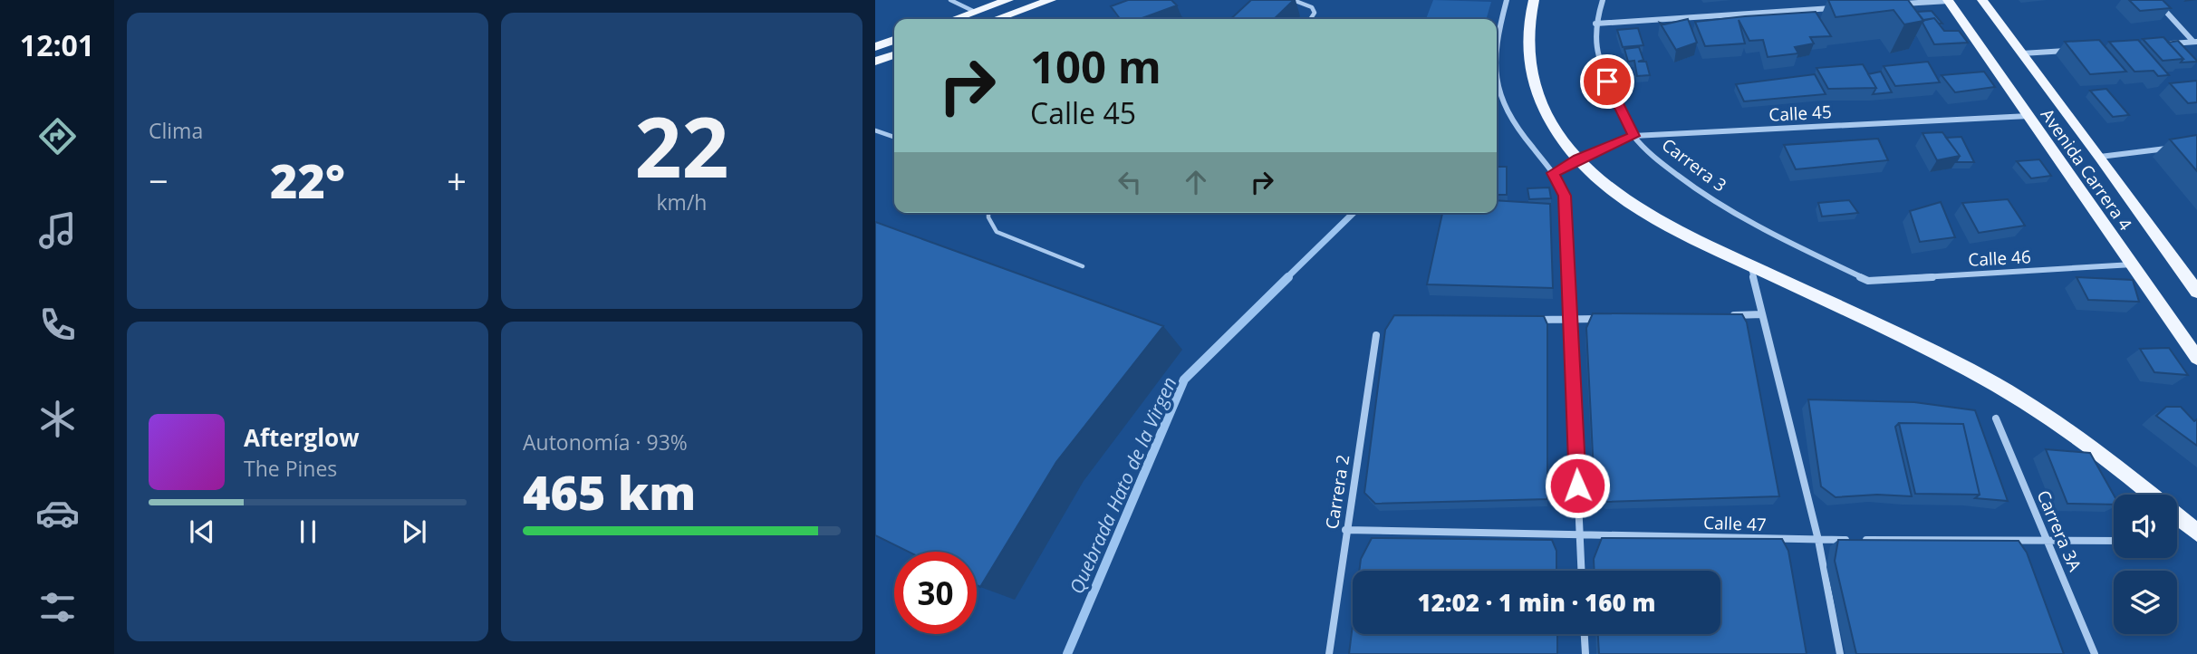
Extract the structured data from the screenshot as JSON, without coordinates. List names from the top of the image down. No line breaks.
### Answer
{"streets":{"main road":["Avenida Carrera 4"],"street":["Calle 45","Carrera 3","Calle 46","Carrera 2","Calle 47","Carrera 3A"]},"crossings":[["Calle 45","Carrera 3"],["Calle 45","Avenida Carrera 4"],["Carrera 3","Calle 46"],["Avenida Carrera 4","Calle 46"],["Carrera 2","Calle 47"],["Calle 47","Carrera 3A"]],"water":["Quebrada Hato de la Virgen"],"page":{"tabs":"12:01","tile":["Clima",["22","km/h"],["Autonomía · 93%","465 km"]],"turn":["100 m","Calle 45"],"heat":["−","22°","+"],"song":["Afterglow","The Pines"],"limit":"30","trip":"12:02 · 1 min · 160 m"}}
